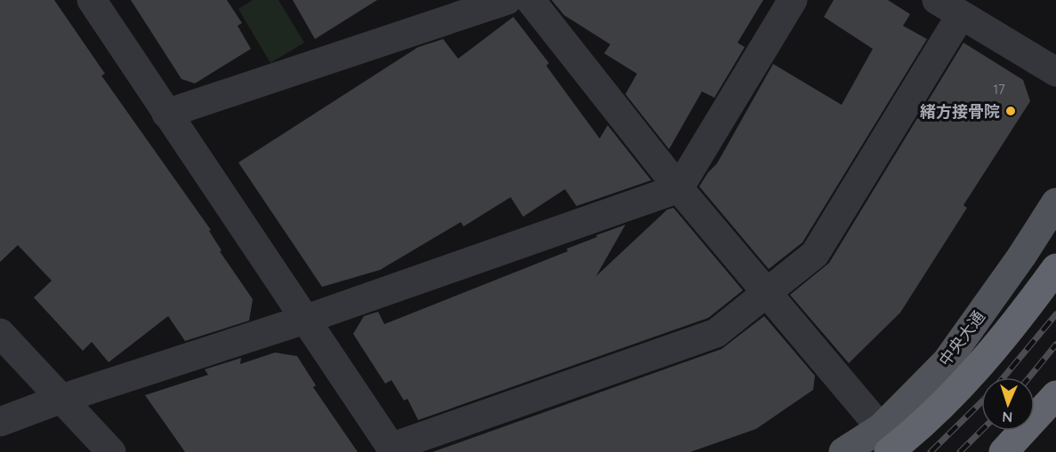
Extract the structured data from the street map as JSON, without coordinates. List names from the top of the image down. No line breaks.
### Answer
{"streets":{"main road":["中央大通"]},"places":["緒方接骨院"],"house_numbers":["17"],"north":"bottom"}
